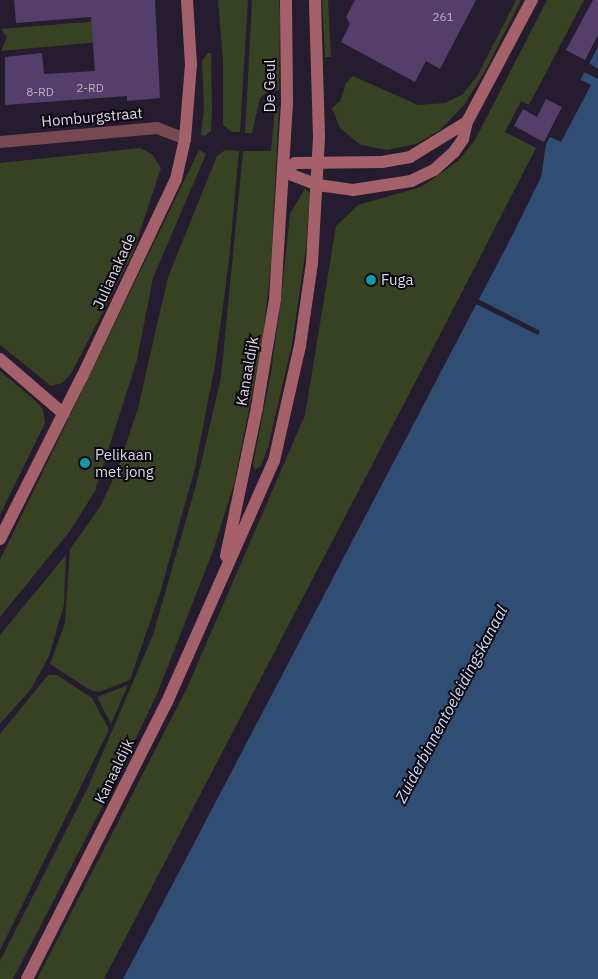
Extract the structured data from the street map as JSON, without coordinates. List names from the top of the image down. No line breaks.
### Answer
{"streets":{"main road":["De Geul","Julianakade","Kanaaldijk"],"street":["Homburgstraat"]},"crossings":[["De Geul","Kanaaldijk"],["Homburgstraat","Julianakade"]],"water":["Zuiderbinnentoeleidingskanaal"],"places":["Fuga","Pelikaan met jong"],"house_numbers":["261","2-RD","8-RD"]}
